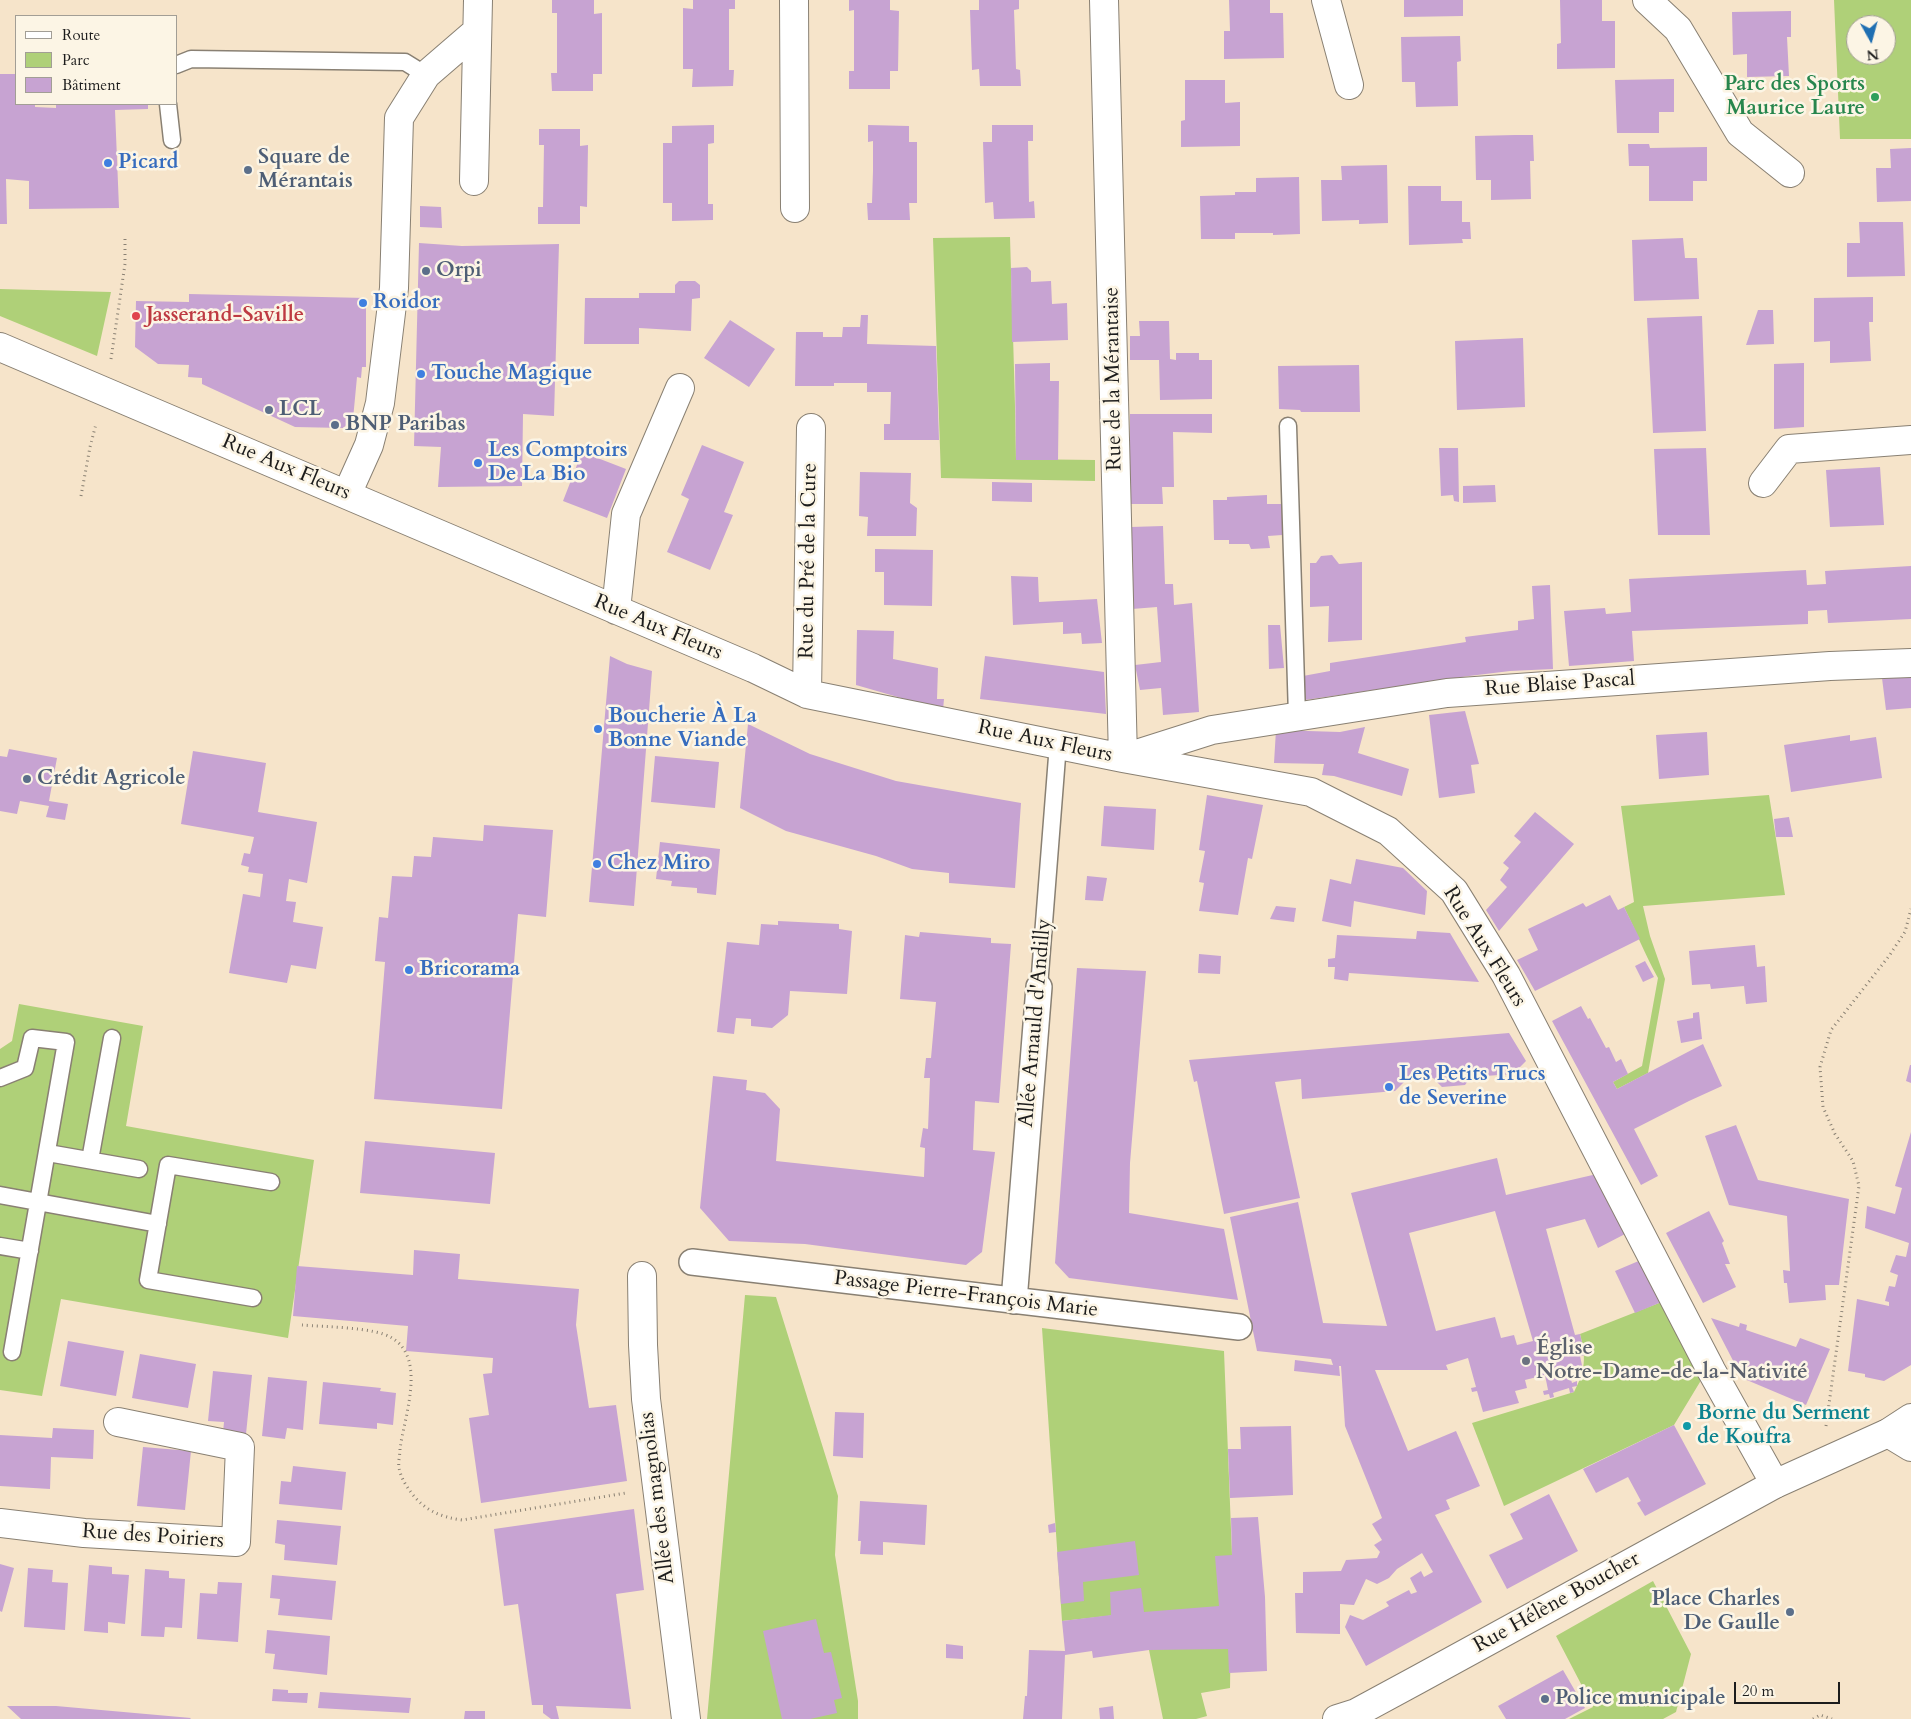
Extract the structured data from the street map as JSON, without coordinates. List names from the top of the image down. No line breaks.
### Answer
{"streets":{"street":["Rue de la Mérantaise","Rue Aux Fleurs","Rue du Pré de la Cure","Rue Blaise Pascal","Allée Arnauld d'Andilly","Passage Pierre-François Marie","Allée des magnolias","Rue des Poiriers","Rue Hélène Boucher"]},"crossings":[["Rue de la Mérantaise","Rue Aux Fleurs"],["Rue de la Mérantaise","Rue Blaise Pascal"],["Rue Aux Fleurs","Rue du Pré de la Cure"],["Rue Aux Fleurs","Rue Blaise Pascal"],["Rue Aux Fleurs","Allée Arnauld d'Andilly"],["Rue Aux Fleurs","Rue Hélène Boucher"],["Allée Arnauld d'Andilly","Passage Pierre-François Marie"]],"places":["Parc des Sports Maurice Laure","Picard","Square de Mérantais","Orpi","Roidor","Jasserand-Saville","Touche Magique","LCL","BNP Paribas","Les Comptoirs De La Bio","Boucherie À La Bonne Viande","Crédit Agricole","Chez Miro","Bricorama","Les Petits Trucs de Severine","Église Notre-Dame-de-la-Nativité","Borne du Serment de Koufra","Place Charles De Gaulle","Police municipale"],"legend":["Route","Parc","Bâtiment"],"scale_bar":"20 m","north":"bottom"}
